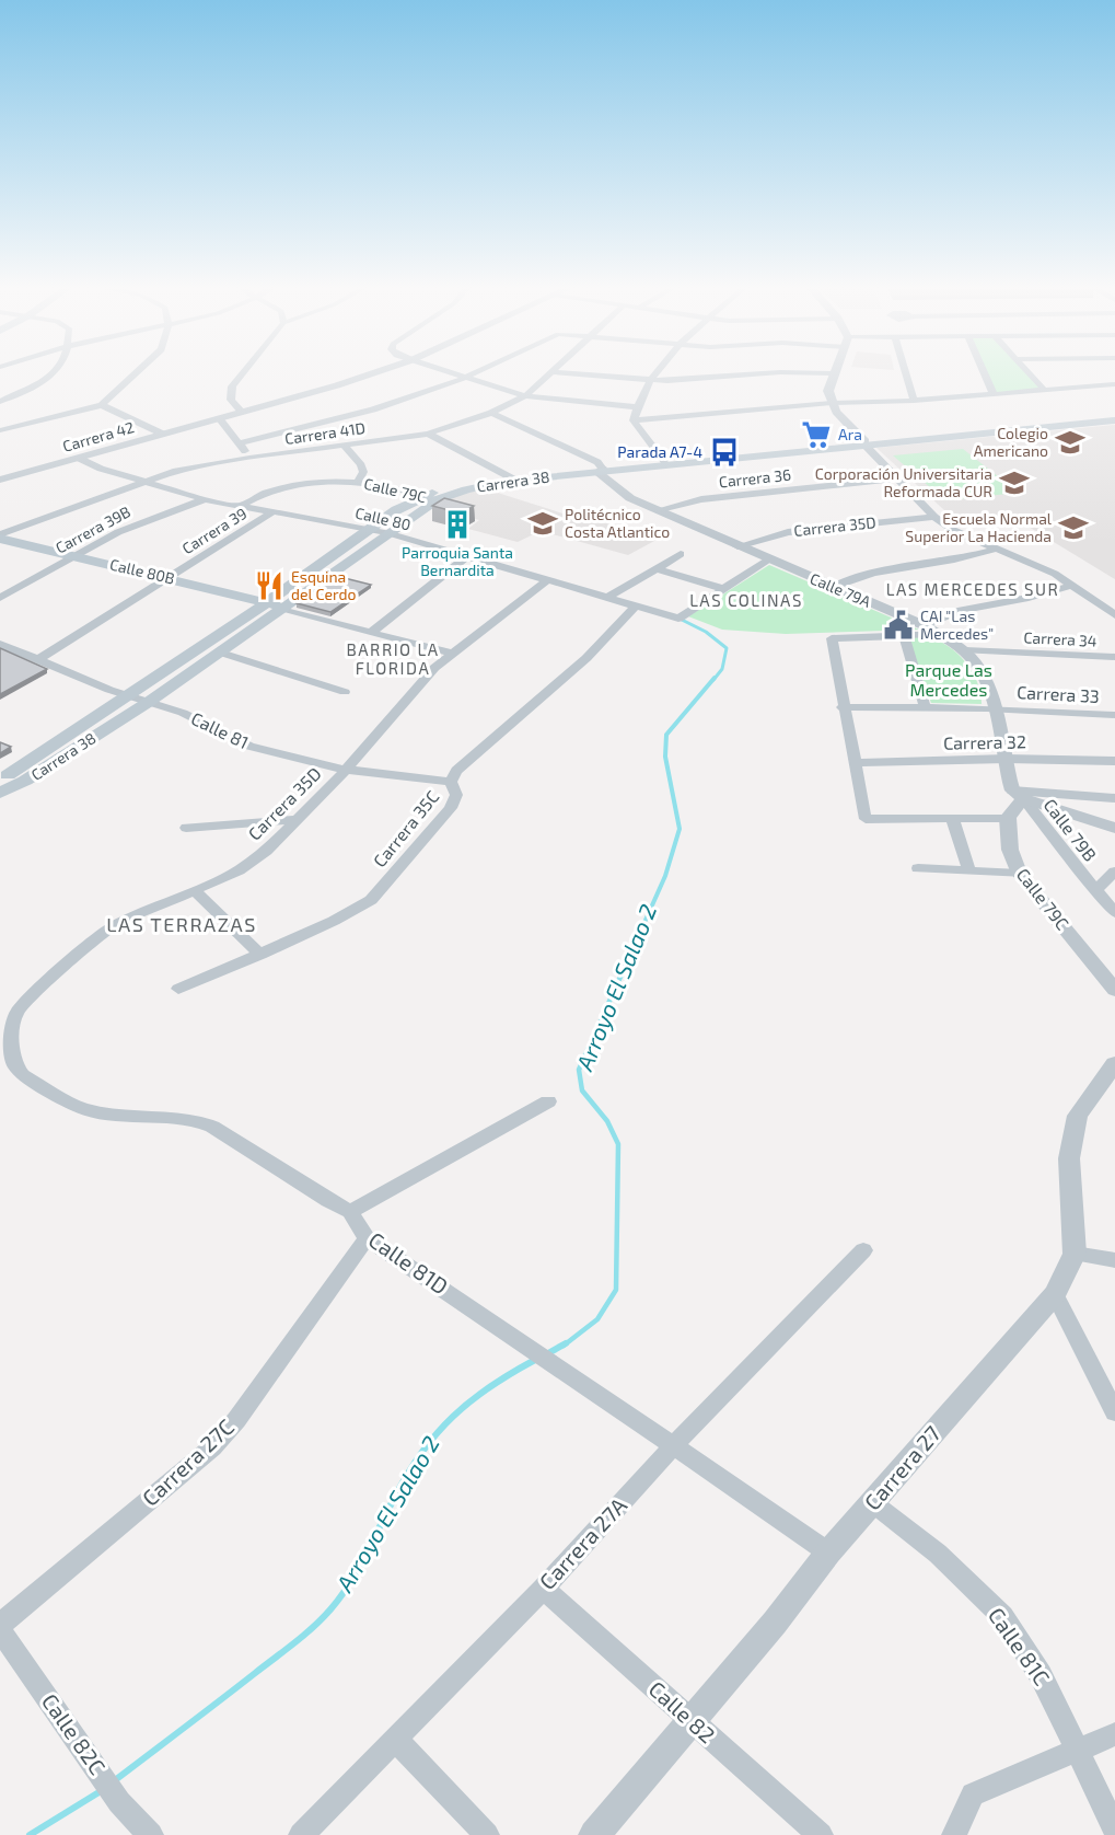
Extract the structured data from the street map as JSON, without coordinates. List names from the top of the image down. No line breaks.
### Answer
{"streets":{"main road":["Carrera 38","Calle 80B"],"street":["Carrera 41D","Carrera 42","Carrera 36","Calle 79C","Calle 80","Carrera 35D","Carrera 39B","Carrera 39","Calle 79A","Carrera 34","Carrera 33","Calle 81","Carrera 32","Carrera 35C","Calle 79B","Calle 81D","Carrera 27C","Carrera 27","Carrera 27A","Calle 81C","Calle 82","Calle 82C"]},"crossings":[["Carrera 41D","Calle 79C"],["Carrera 41D","Calle 80"],["Carrera 41D","Calle 80B"],["Carrera 41D","Calle 79A"],["Carrera 42","Calle 80"],["Carrera 36","Calle 79A"],["Carrera 38","Calle 79C"],["Carrera 38","Calle 80"],["Carrera 38","Calle 80B"],["Carrera 38","Calle 79A"],["Carrera 38","Calle 81"],["Calle 79C","Carrera 39"],["Calle 80","Carrera 35D"],["Calle 80","Carrera 39B"],["Calle 80","Carrera 39"],["Calle 80","Carrera 35C"],["Carrera 35D","Calle 80B"],["Carrera 35D","Calle 79A"],["Carrera 35D","Calle 81"],["Carrera 35D","Calle 81D"],["Carrera 39B","Calle 80B"],["Carrera 39","Calle 80B"],["Carrera 39","Calle 81"],["Calle 79A","Carrera 34"],["Calle 79A","Carrera 33"],["Calle 79A","Carrera 32"],["Calle 79A","Calle 79B"],["Calle 81","Carrera 35C"],["Calle 81D","Carrera 27C"],["Calle 81D","Carrera 27"],["Calle 81D","Carrera 27A"],["Carrera 27","Calle 81C"],["Carrera 27","Calle 82"],["Carrera 27A","Calle 82"]],"districts":["LAS MERCEDES SUR","LAS COLINAS","BARRIO LA FLORIDA","LAS TERRAZAS"],"water":["Arroyo El Salao 2"],"parks":["Parque Las Mercedes"],"places":{"supermarket":["Ara"],"school or university":["Colegio Americano","Corporación Universitaria Reformada CUR","Politécnico Costa Atlantico","Escuela Normal Superior La Hacienda"],"bus stop":["Parada A7-4"],"building":["Parroquia Santa Bernardita"],"restaurant":["Esquina del Cerdo"],"public building":["CAI \"Las Mercedes\""]}}
